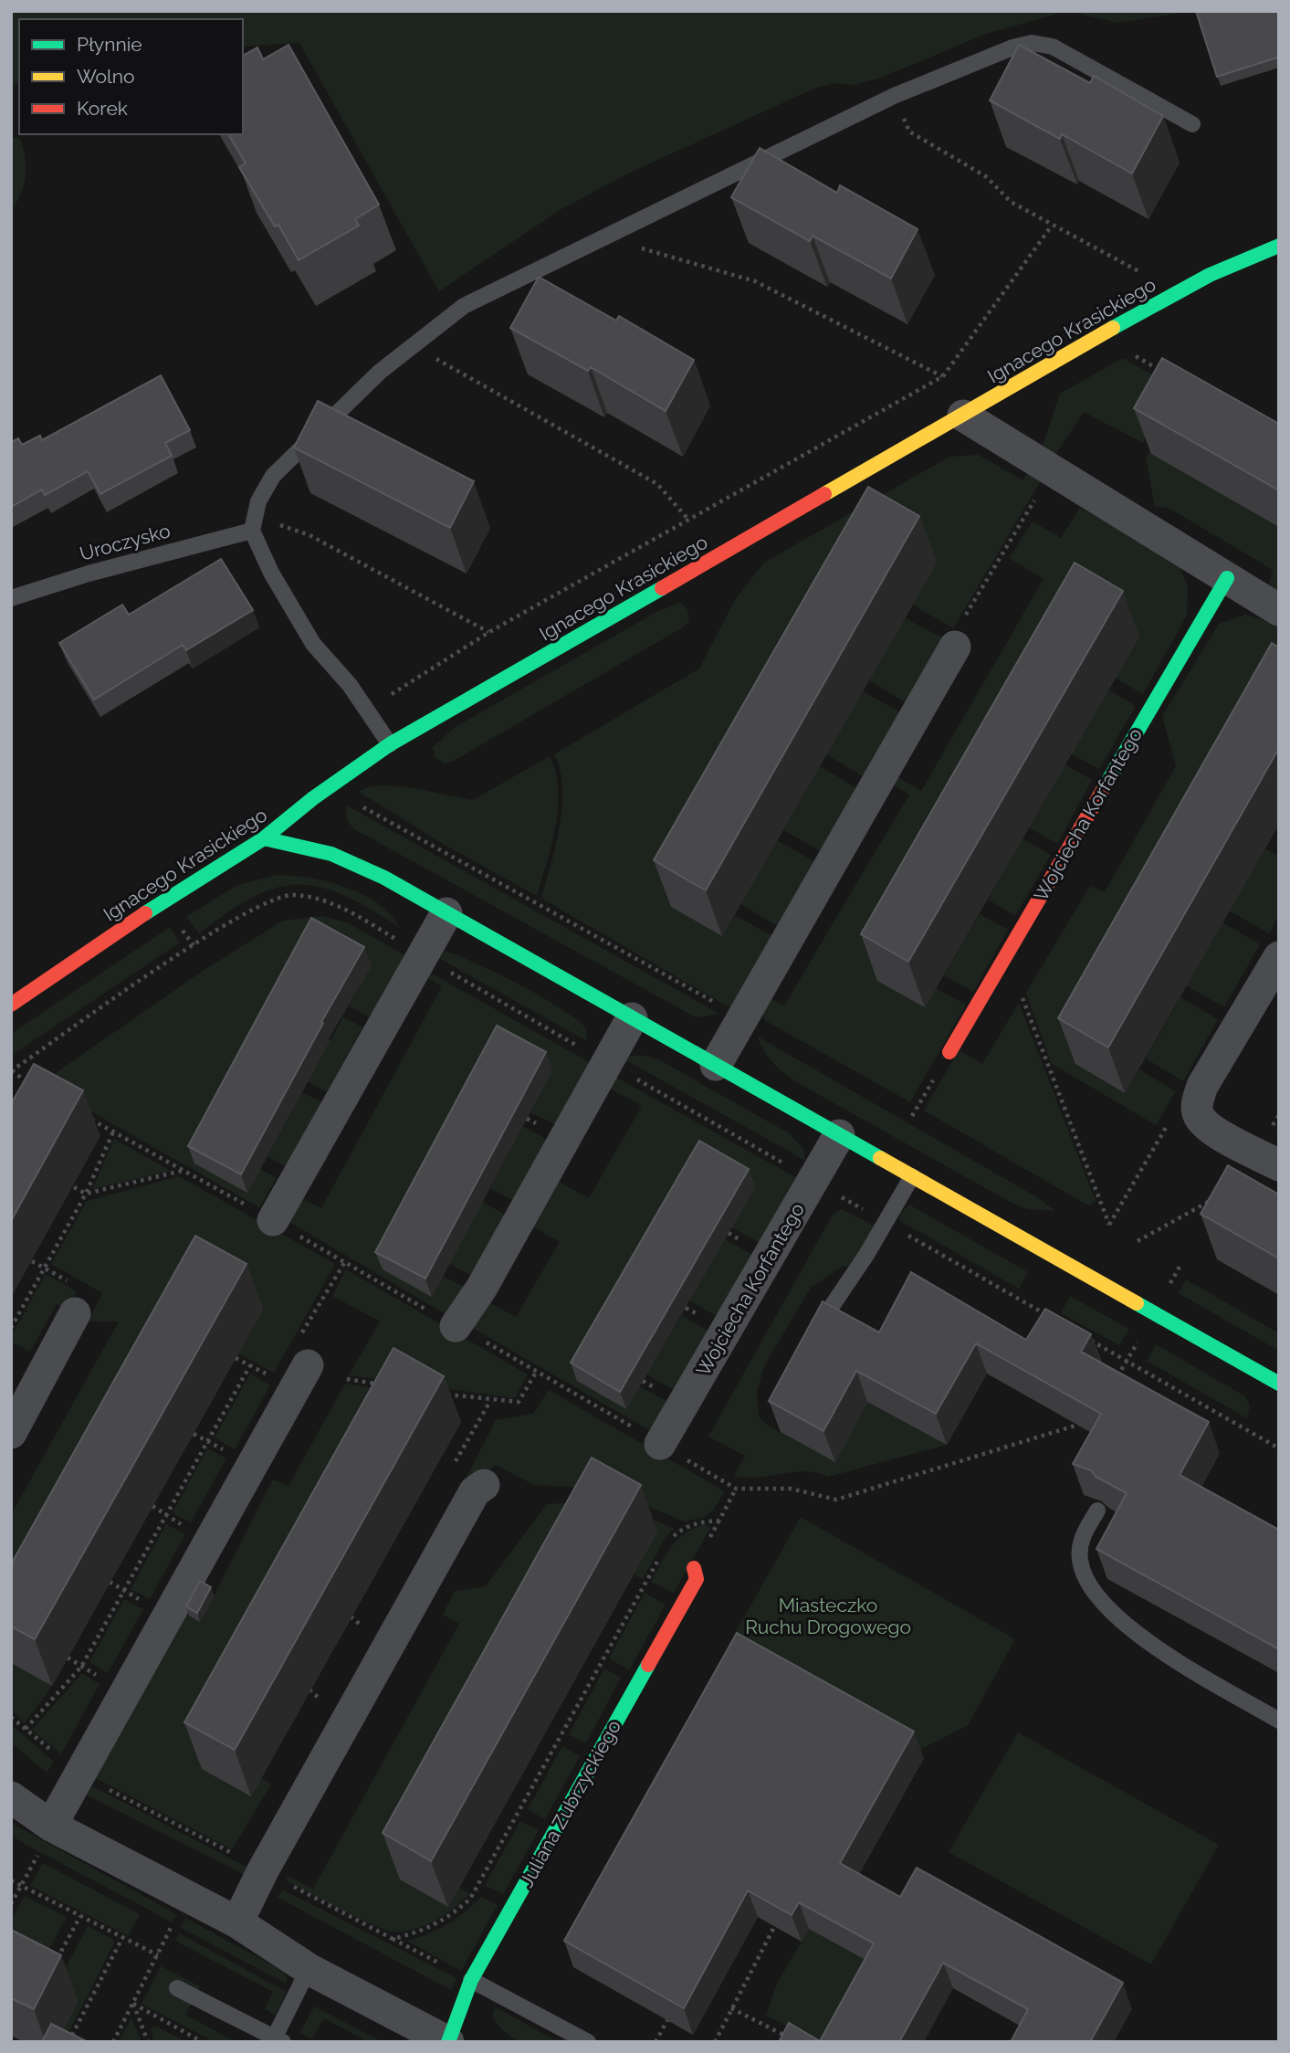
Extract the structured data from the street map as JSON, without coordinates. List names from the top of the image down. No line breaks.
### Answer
{"streets":{"street":["Ignacego Krasickiego","Wojciecha Korfantego","Juliana Zubrzyckiego"],"lane":["Uroczysko"]},"parks":["Miasteczko Ruchu Drogowego"],"legend":["Płynnie","Wolno","Korek"]}
